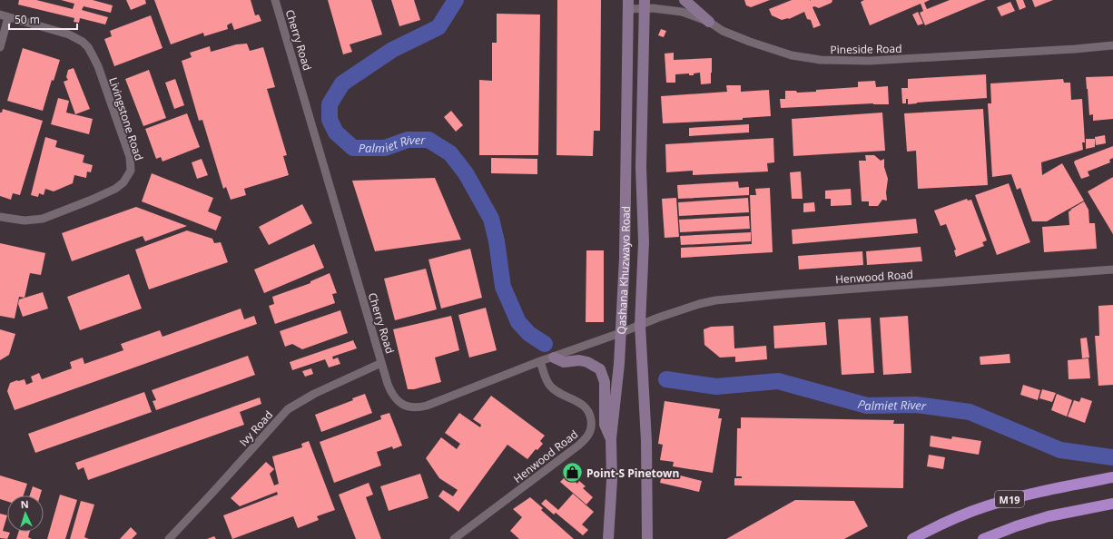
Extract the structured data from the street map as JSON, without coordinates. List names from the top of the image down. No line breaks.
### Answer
{"streets":{"highway":["M19"],"main road":["Qashana Khuzwayo Road"],"street":["Cherry Road","Pineside Road","Livingstone Road","Henwood Road","Ivy Road"]},"crossings":[["Cherry Road","Qashana Khuzwayo Road"],["Cherry Road","Henwood Road"],["Cherry Road","Ivy Road"],["Pineside Road","Qashana Khuzwayo Road"],["Qashana Khuzwayo Road","Henwood Road"]],"water":["Palmiet River"],"places":{"shop":["Point-S Pinetown"]},"scale_bar":"50 m","north":"top"}
